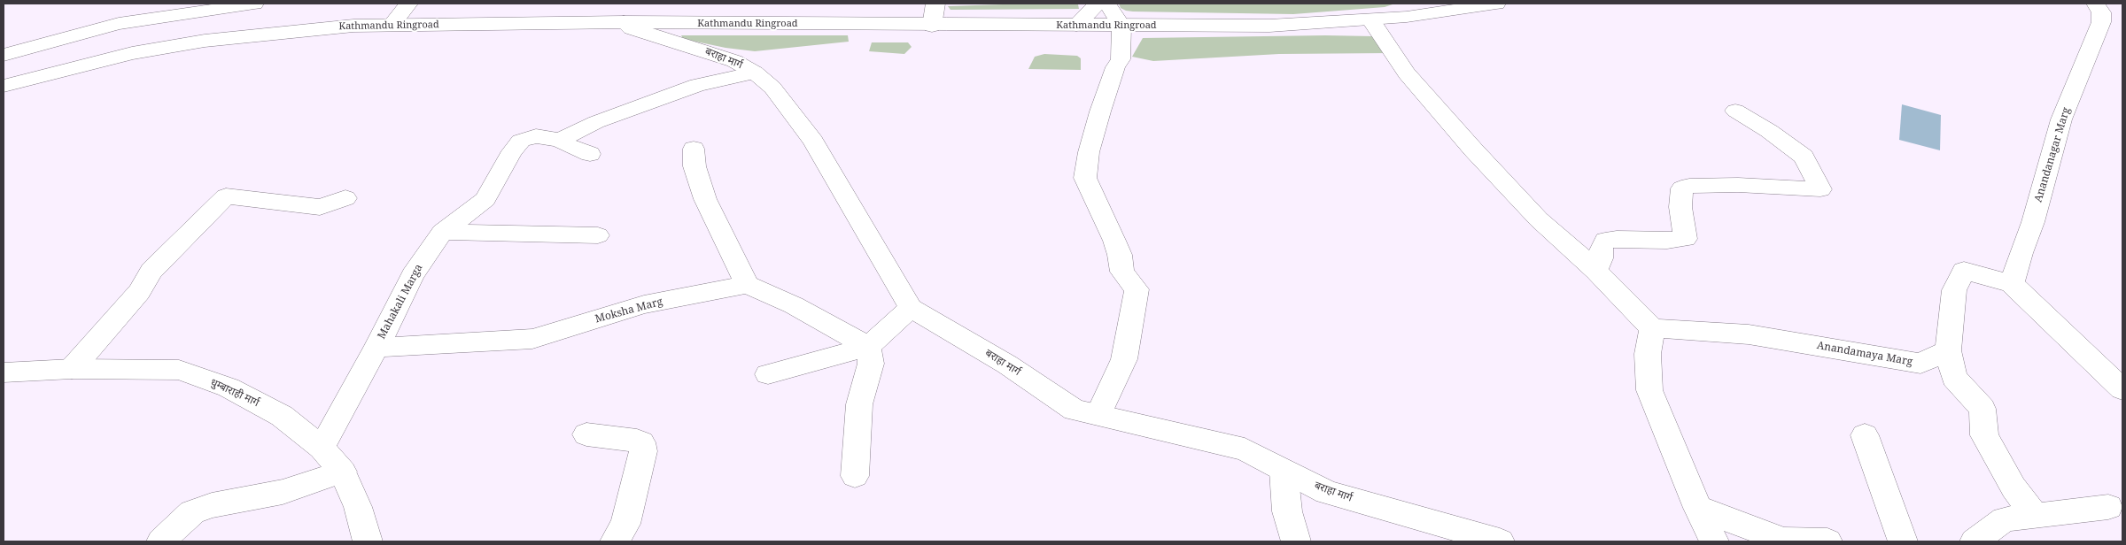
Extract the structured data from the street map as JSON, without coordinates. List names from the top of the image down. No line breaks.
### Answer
{"streets":{"main road":["Kathmandu Ringroad","बराहा मार्ग","Anandanagar Marg","Mahakali Marga","Moksha Marg","Anandamaya Marg","धुम्बाराही मार्ग"]},"crossings":[["Kathmandu Ringroad","बराहा मार्ग"],["Mahakali Marga","Moksha Marg"],["Mahakali Marga","धुम्बाराही मार्ग"]]}
